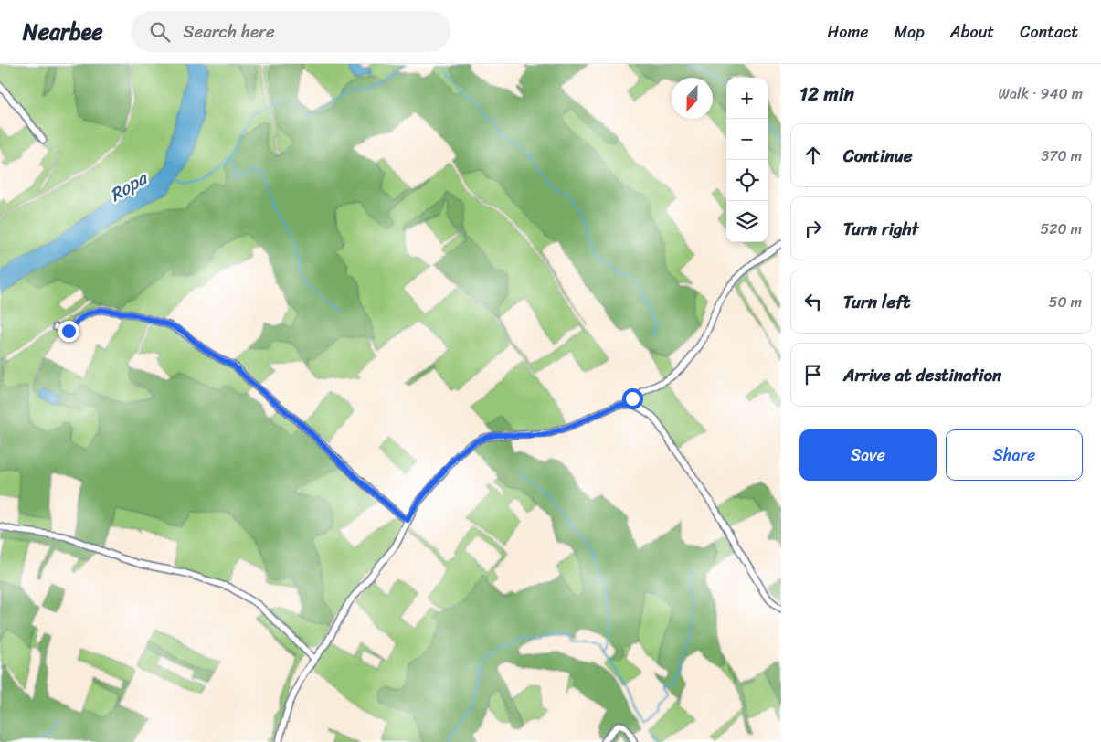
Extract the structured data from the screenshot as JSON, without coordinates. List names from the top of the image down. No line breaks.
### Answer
{"water":["Ropa"],"north":"bottom","page":{"header":"Nearbee","search":"Search here","nav":["Home","Map","About","Contact"],"heading":["12 min","Walk · 940 m"],"map_buttons":["+","−"],"list":[["Continue","370 m"],["Turn right","520 m"],["Turn left","50 m"],"Arrive at destination"],"buttons":["Save","Share"]}}
